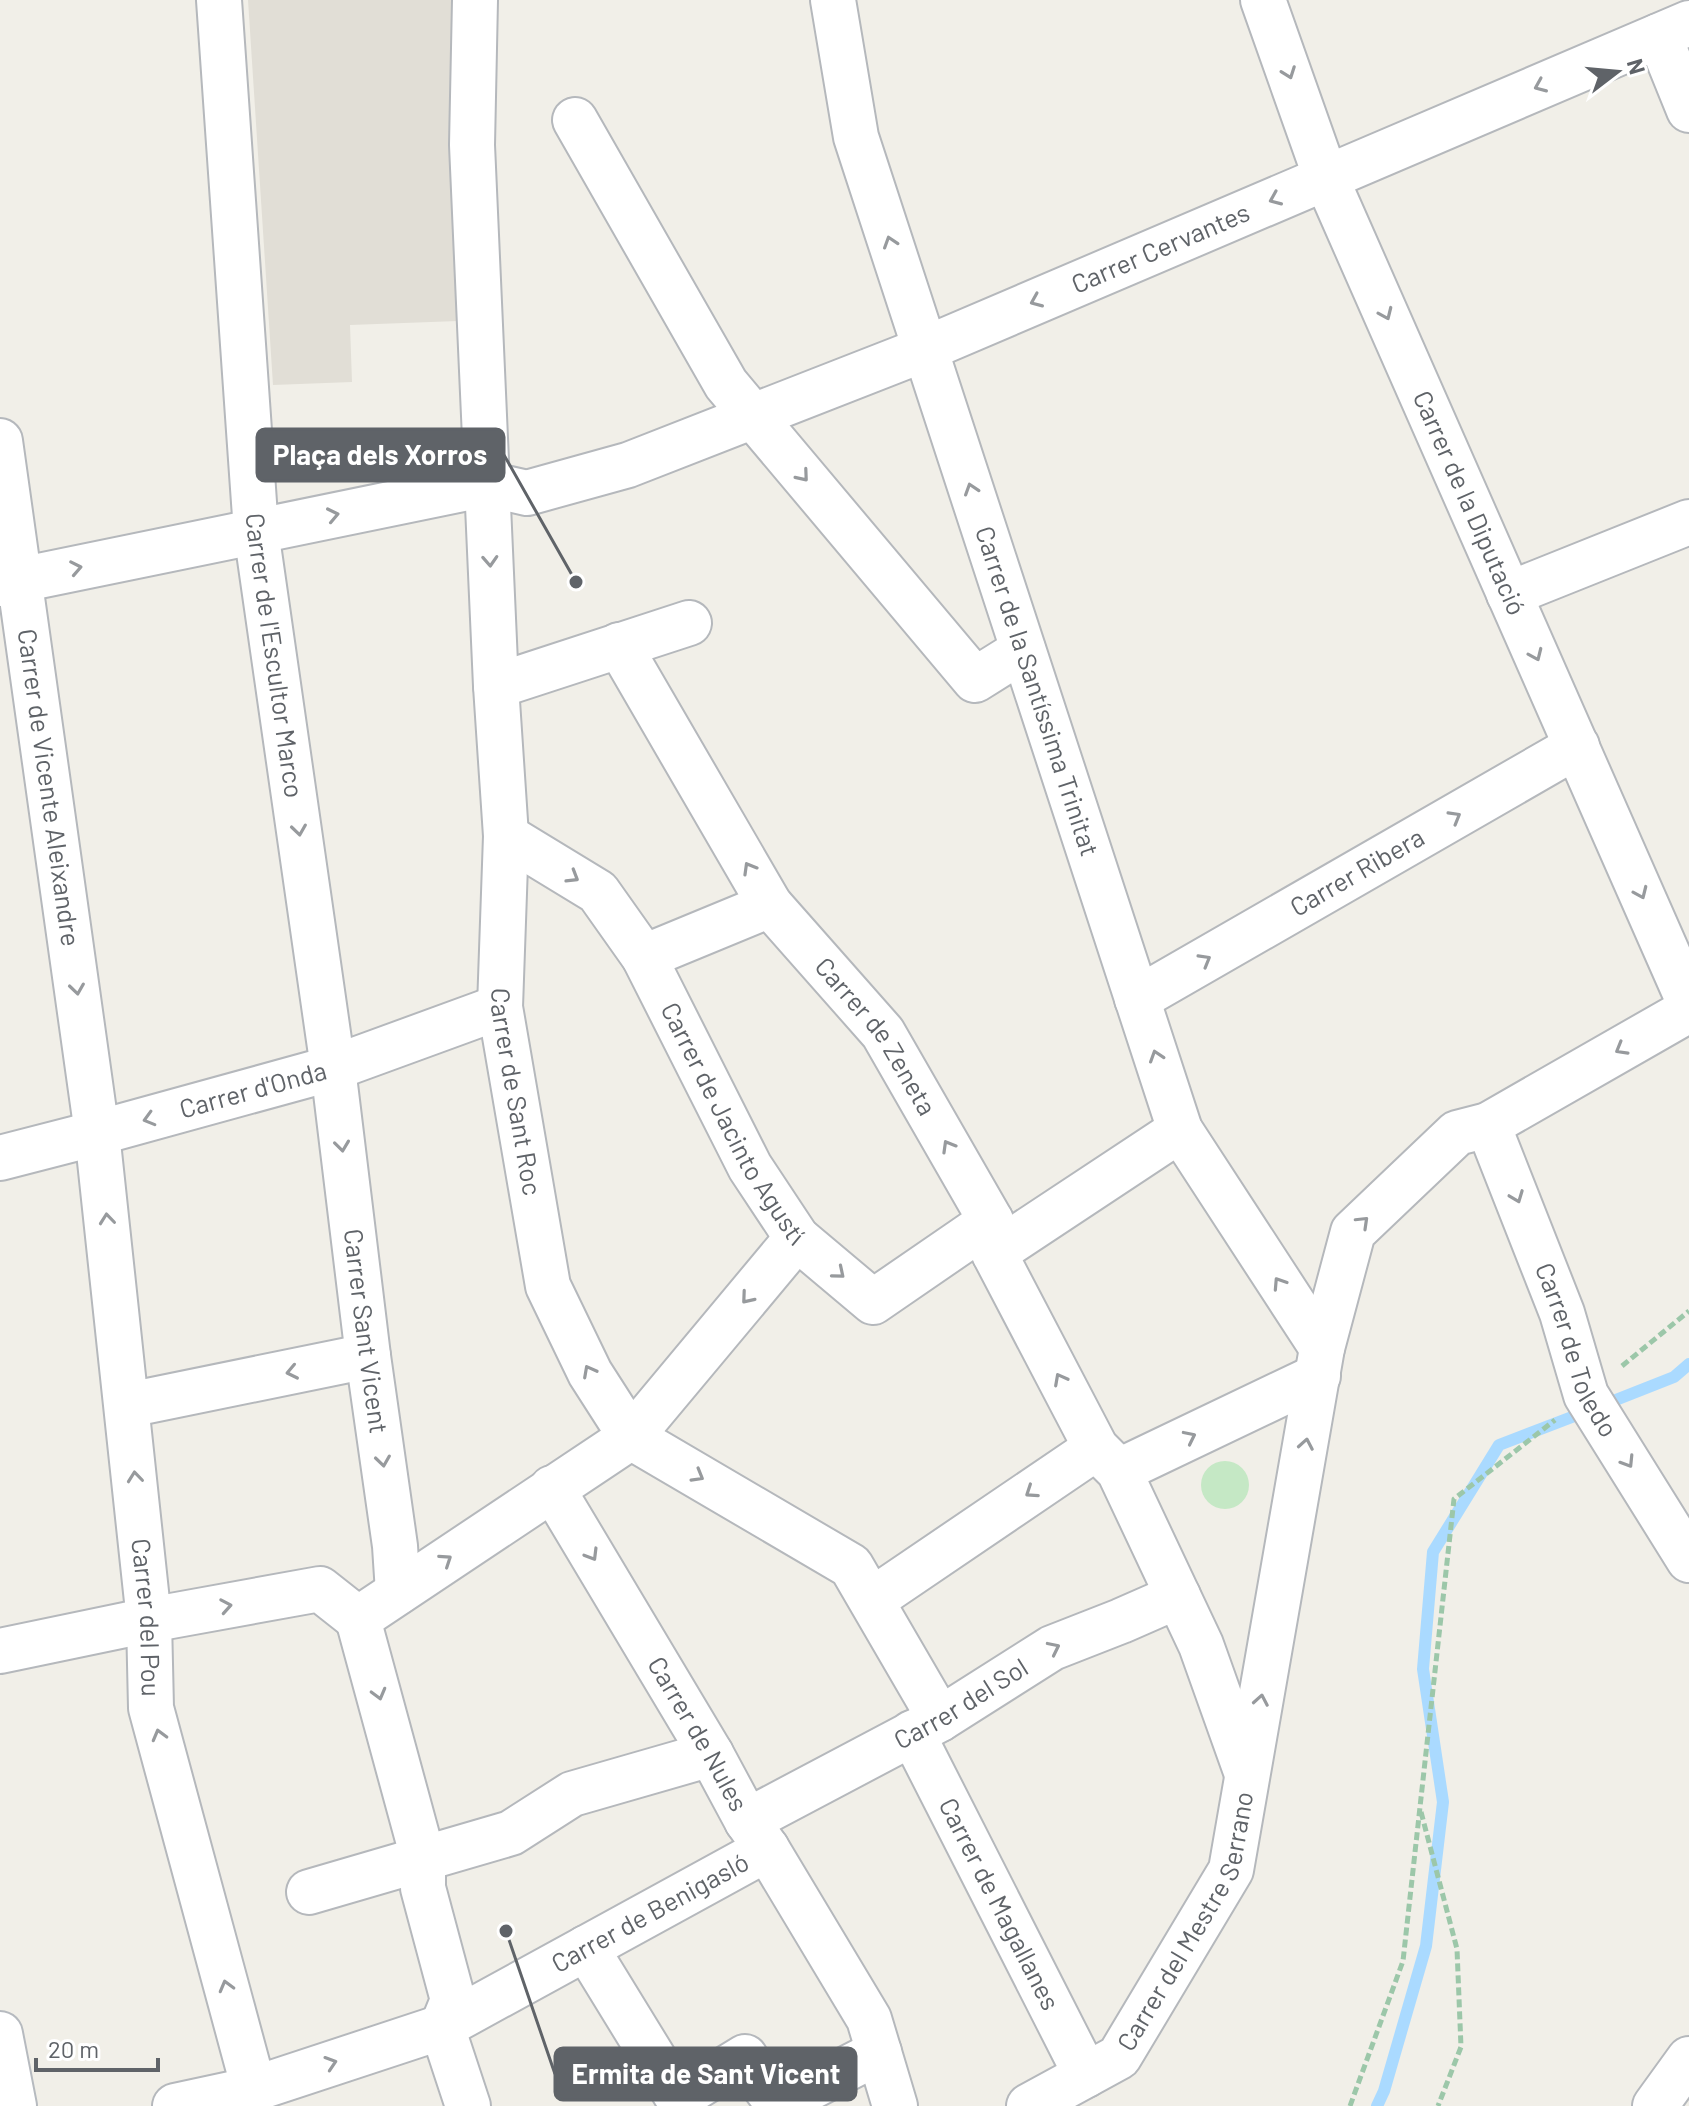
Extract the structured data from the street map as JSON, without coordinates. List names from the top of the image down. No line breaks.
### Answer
{"streets":{"street":["Carrer Cervantes","Carrer de la Diputació","Carrer de l'Escultor Marco","Carrer de la Santíssima Trinitat","Carrer de Vicente Aleixandre","Carrer Ribera","Carrer de Zeneta","Carrer d'Onda","Carrer de Sant Roc","Carrer de Jacinto Agustí","Carrer Sant Vicent","Carrer de Toledo","Carrer del Pou","Carrer del Sol","Carrer de Nules","Carrer de Magallanes","Carrer de Benigasló","Carrer del Mestre Serrano"]},"crossings":[["Carrer Cervantes","Carrer de la Diputació"],["Carrer Cervantes","Carrer de la Santíssima Trinitat"],["Carrer Cervantes","Carrer de Sant Roc"],["Carrer de la Diputació","Carrer Ribera"],["Carrer de l'Escultor Marco","Carrer d'Onda"],["Carrer de l'Escultor Marco","Carrer Sant Vicent"],["Carrer de la Santíssima Trinitat","Carrer Ribera"],["Carrer de la Santíssima Trinitat","Carrer del Mestre Serrano"],["Carrer de Vicente Aleixandre","Carrer d'Onda"],["Carrer de Vicente Aleixandre","Carrer del Pou"],["Carrer de Zeneta","Carrer de Jacinto Agustí"],["Carrer de Zeneta","Carrer del Mestre Serrano"],["Carrer d'Onda","Carrer de Sant Roc"],["Carrer d'Onda","Carrer Sant Vicent"],["Carrer d'Onda","Carrer del Pou"],["Carrer de Sant Roc","Carrer de Jacinto Agustí"],["Carrer de Sant Roc","Carrer de Magallanes"],["Carrer de Toledo","Carrer del Mestre Serrano"],["Carrer del Pou","Carrer de Benigasló"],["Carrer del Sol","Carrer de Nules"],["Carrer del Sol","Carrer de Magallanes"],["Carrer del Sol","Carrer de Benigasló"],["Carrer del Sol","Carrer del Mestre Serrano"],["Carrer de Nules","Carrer de Benigasló"],["Carrer de Magallanes","Carrer del Mestre Serrano"]],"one_way":["Carrer Cervantes","Carrer de la Diputació","Carrer de l'Escultor Marco","Carrer de Vicente Aleixandre","Carrer Ribera","Carrer de Zeneta","Carrer de Jacinto Agustí","Carrer Sant Vicent","Carrer de Toledo","Carrer de Magallanes"],"places":["Plaça dels Xorros","Ermita de Sant Vicent"],"scale_bar":"20 m","north":"right"}
